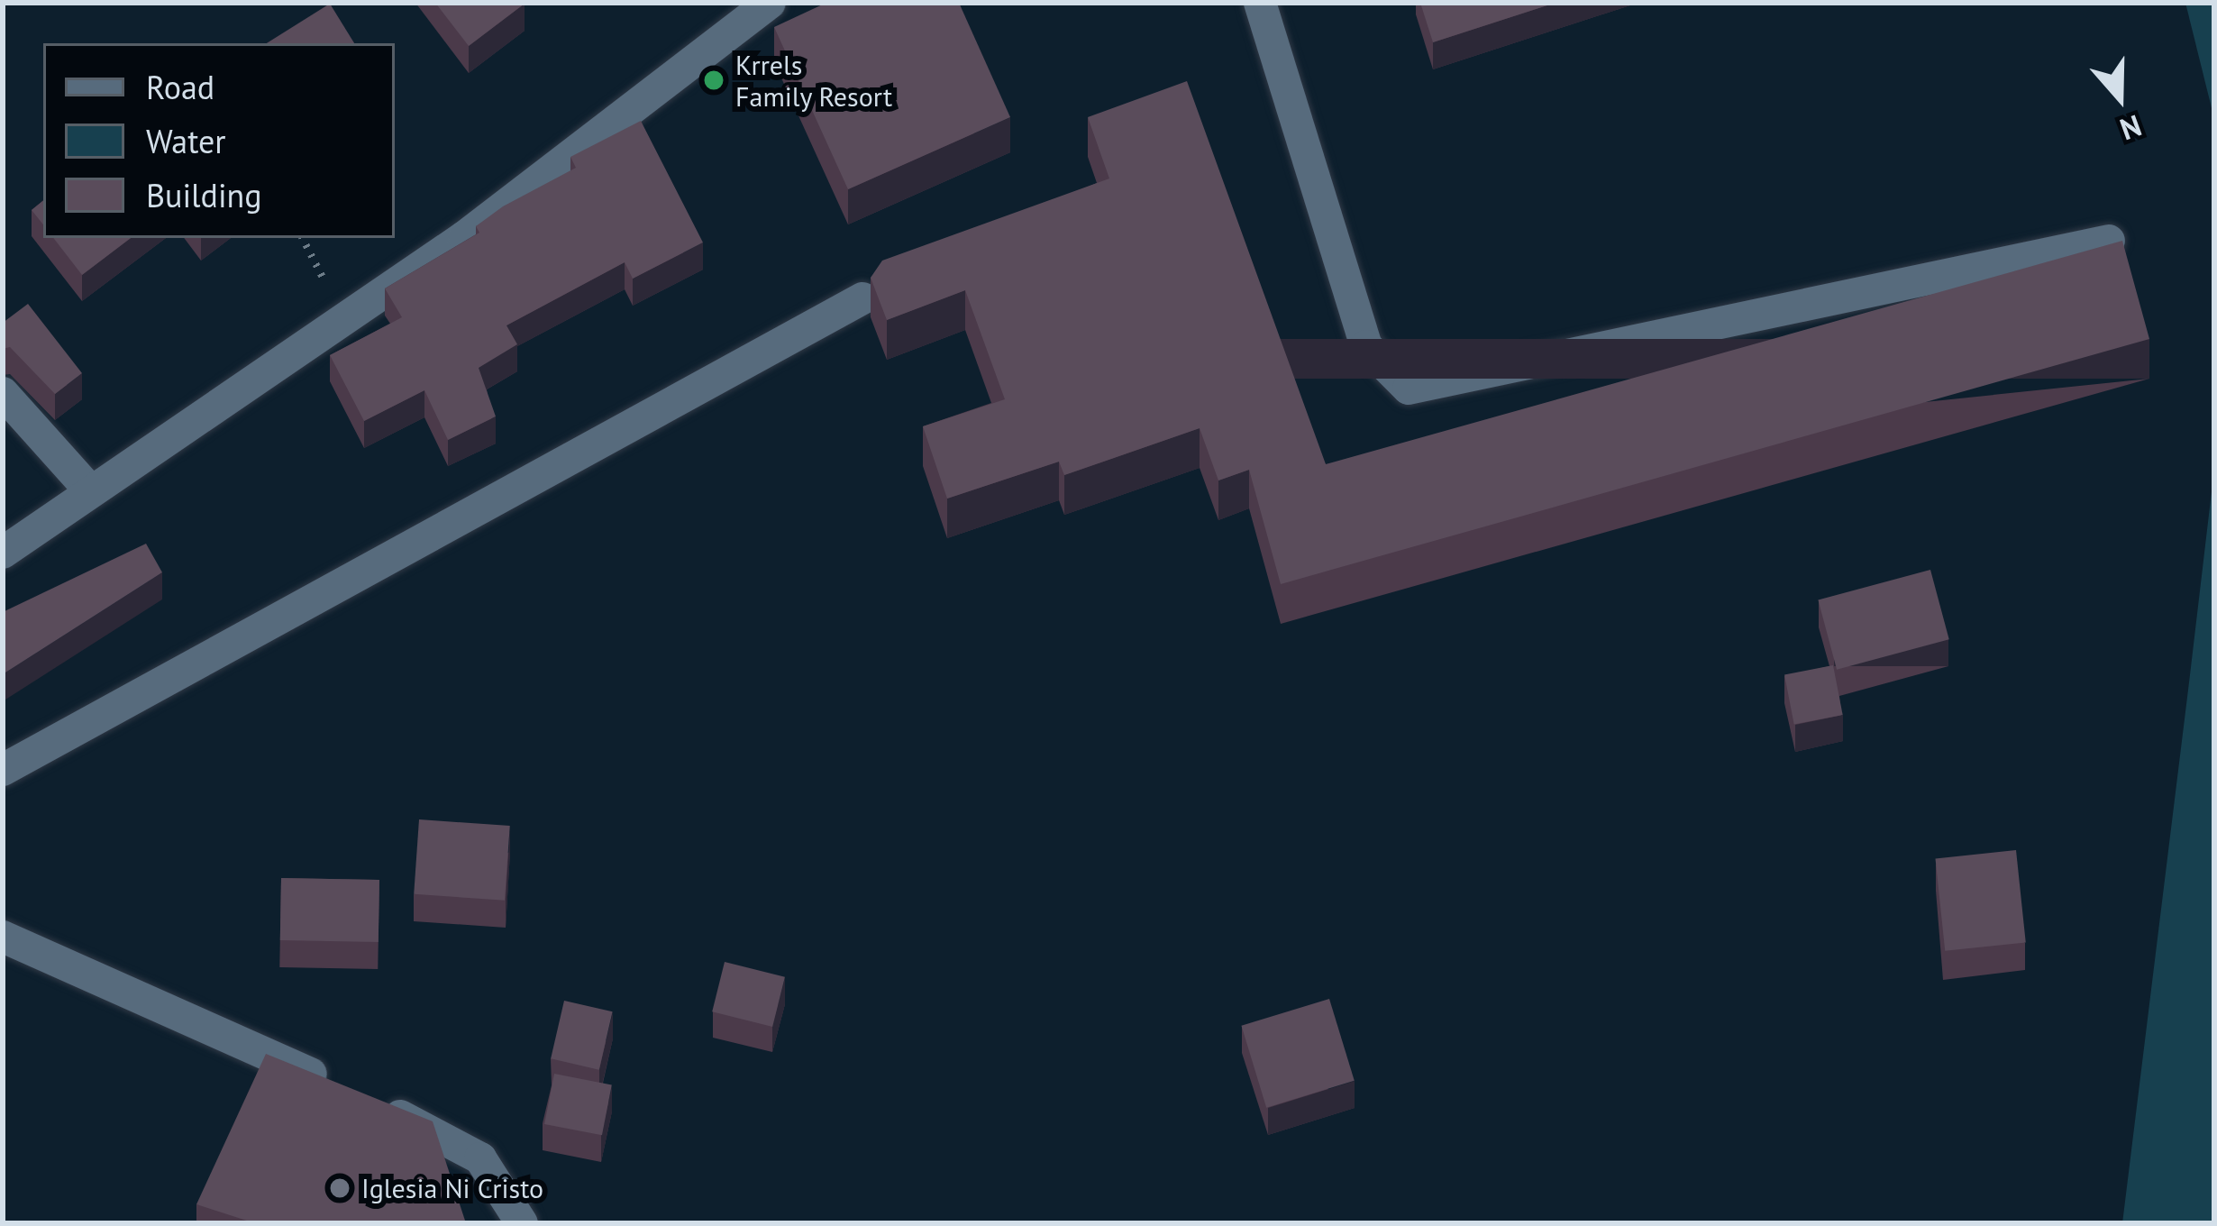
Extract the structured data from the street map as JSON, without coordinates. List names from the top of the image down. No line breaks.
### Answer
{"places":["Krrels Family Resort","Iglesia Ni Cristo"],"legend":["Road","Water","Building"],"north":"bottom"}
